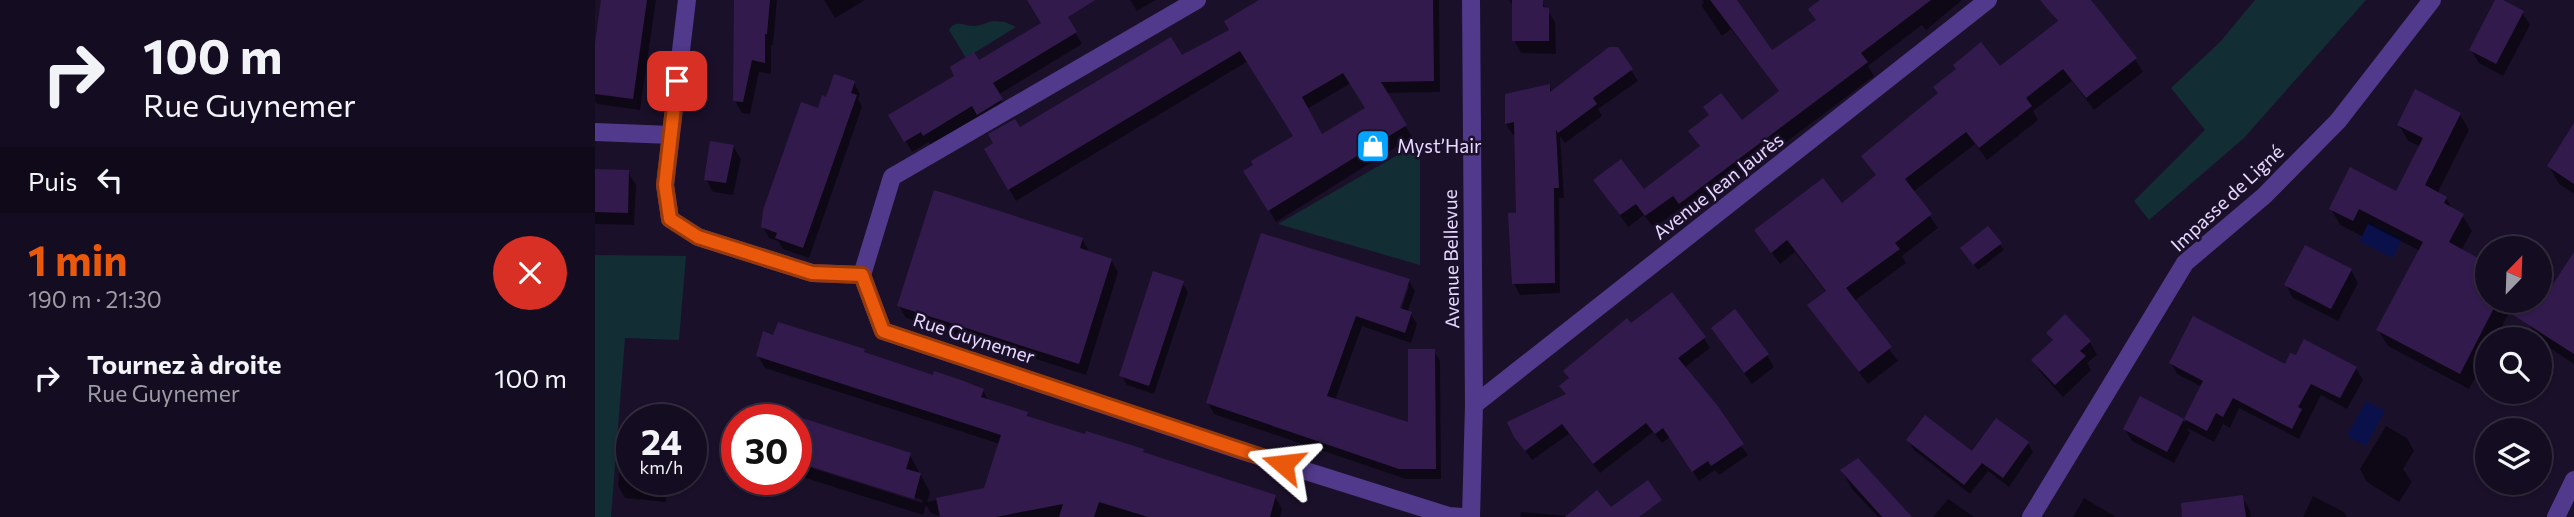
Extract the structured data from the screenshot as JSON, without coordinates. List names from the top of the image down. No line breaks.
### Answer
{"streets":{"street":["Avenue Jean Jaurès","Impasse de Ligné","Avenue Bellevue","Rue Guynemer"]},"crossings":[["Avenue Jean Jaurès","Avenue Bellevue"]],"places":{"shop":["Myst’Hair"]},"north":"top right","page":{"turn":["100 m","Rue Guynemer"],"then":"Puis","heading":["1 min","190 m · 21:30"],"list":[{"name":"Tournez à droite","note":"Rue Guynemer","value":"100 m"}],"speed":"24 km/h","limit":"30"}}
